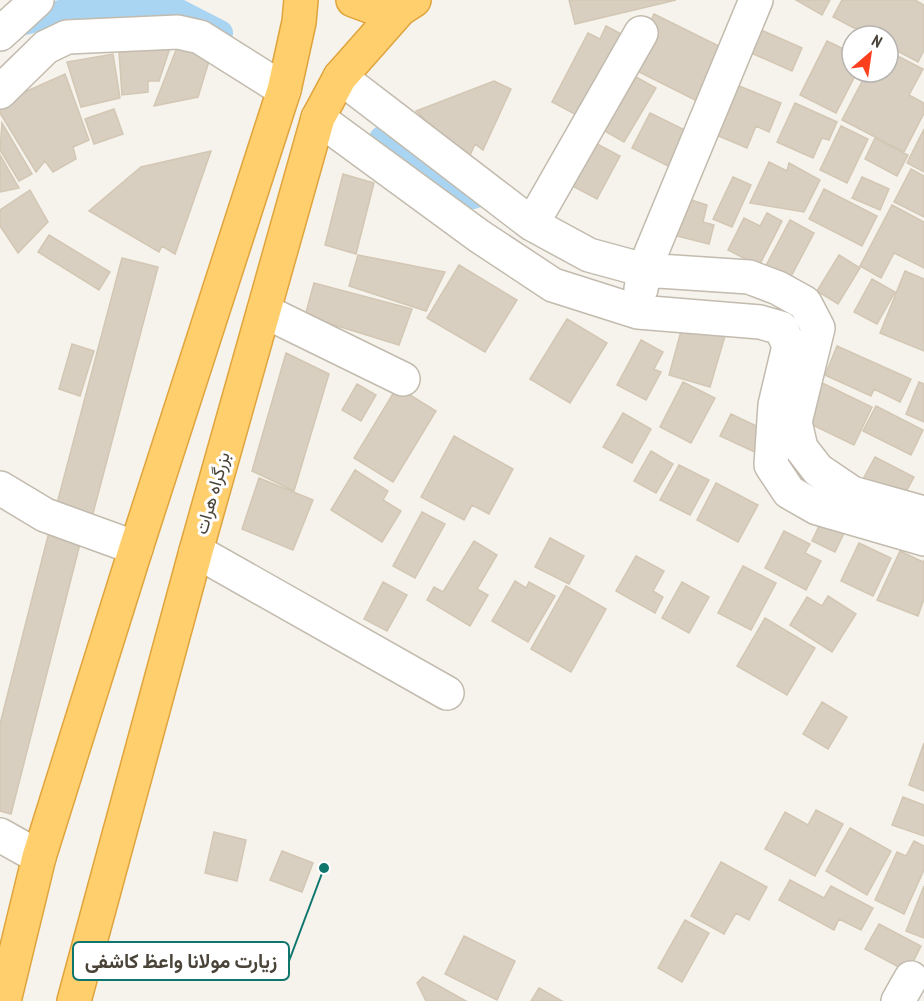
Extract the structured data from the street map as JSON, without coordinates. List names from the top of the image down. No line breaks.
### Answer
{"streets":{"highway":["بزرگراه هرات"]},"places":["زیارت مولانا واعظ کاشفی"],"north":"top right"}
